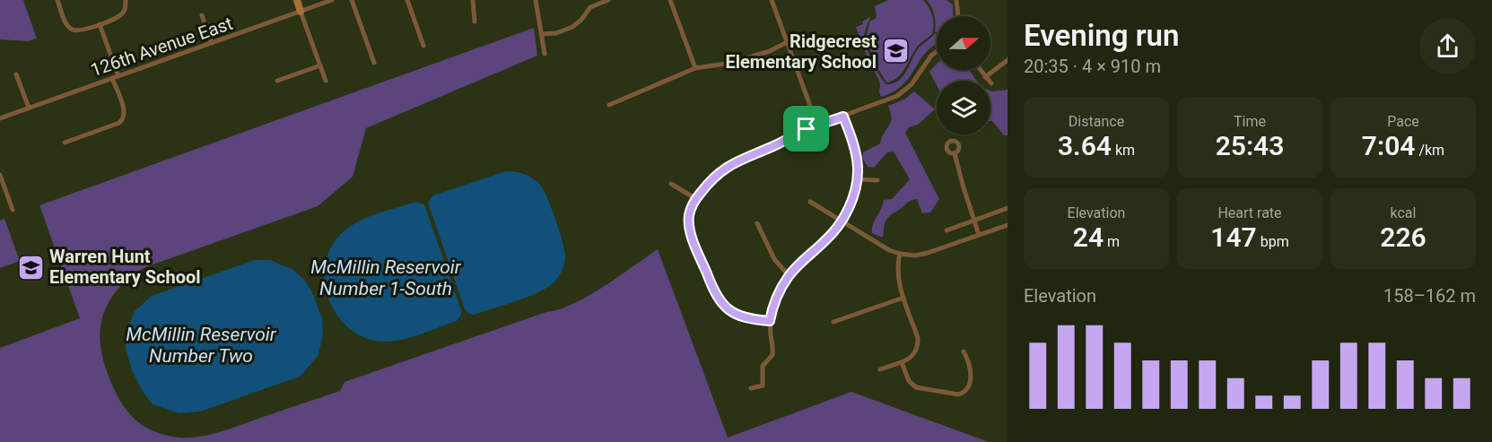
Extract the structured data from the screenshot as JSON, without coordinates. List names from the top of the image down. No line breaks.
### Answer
{"streets":{"street":["126th Avenue East"]},"water":["McMillin Reservoir Number 1-South","McMillin Reservoir Number Two"],"places":{"school or university":["Ridgecrest Elementary School","Warren Hunt Elementary School"]},"north":"right","page":{"heading":["Evening run","20:35 · 4 × 910 m"],"stats":[["Distance","3.64 km"],["Time","25:43"],["Pace","7:04 /km"],["Elevation","24 m"],["Heart rate","147 bpm"],["kcal","226"]],"chart":["Elevation","158–162 m"]}}
